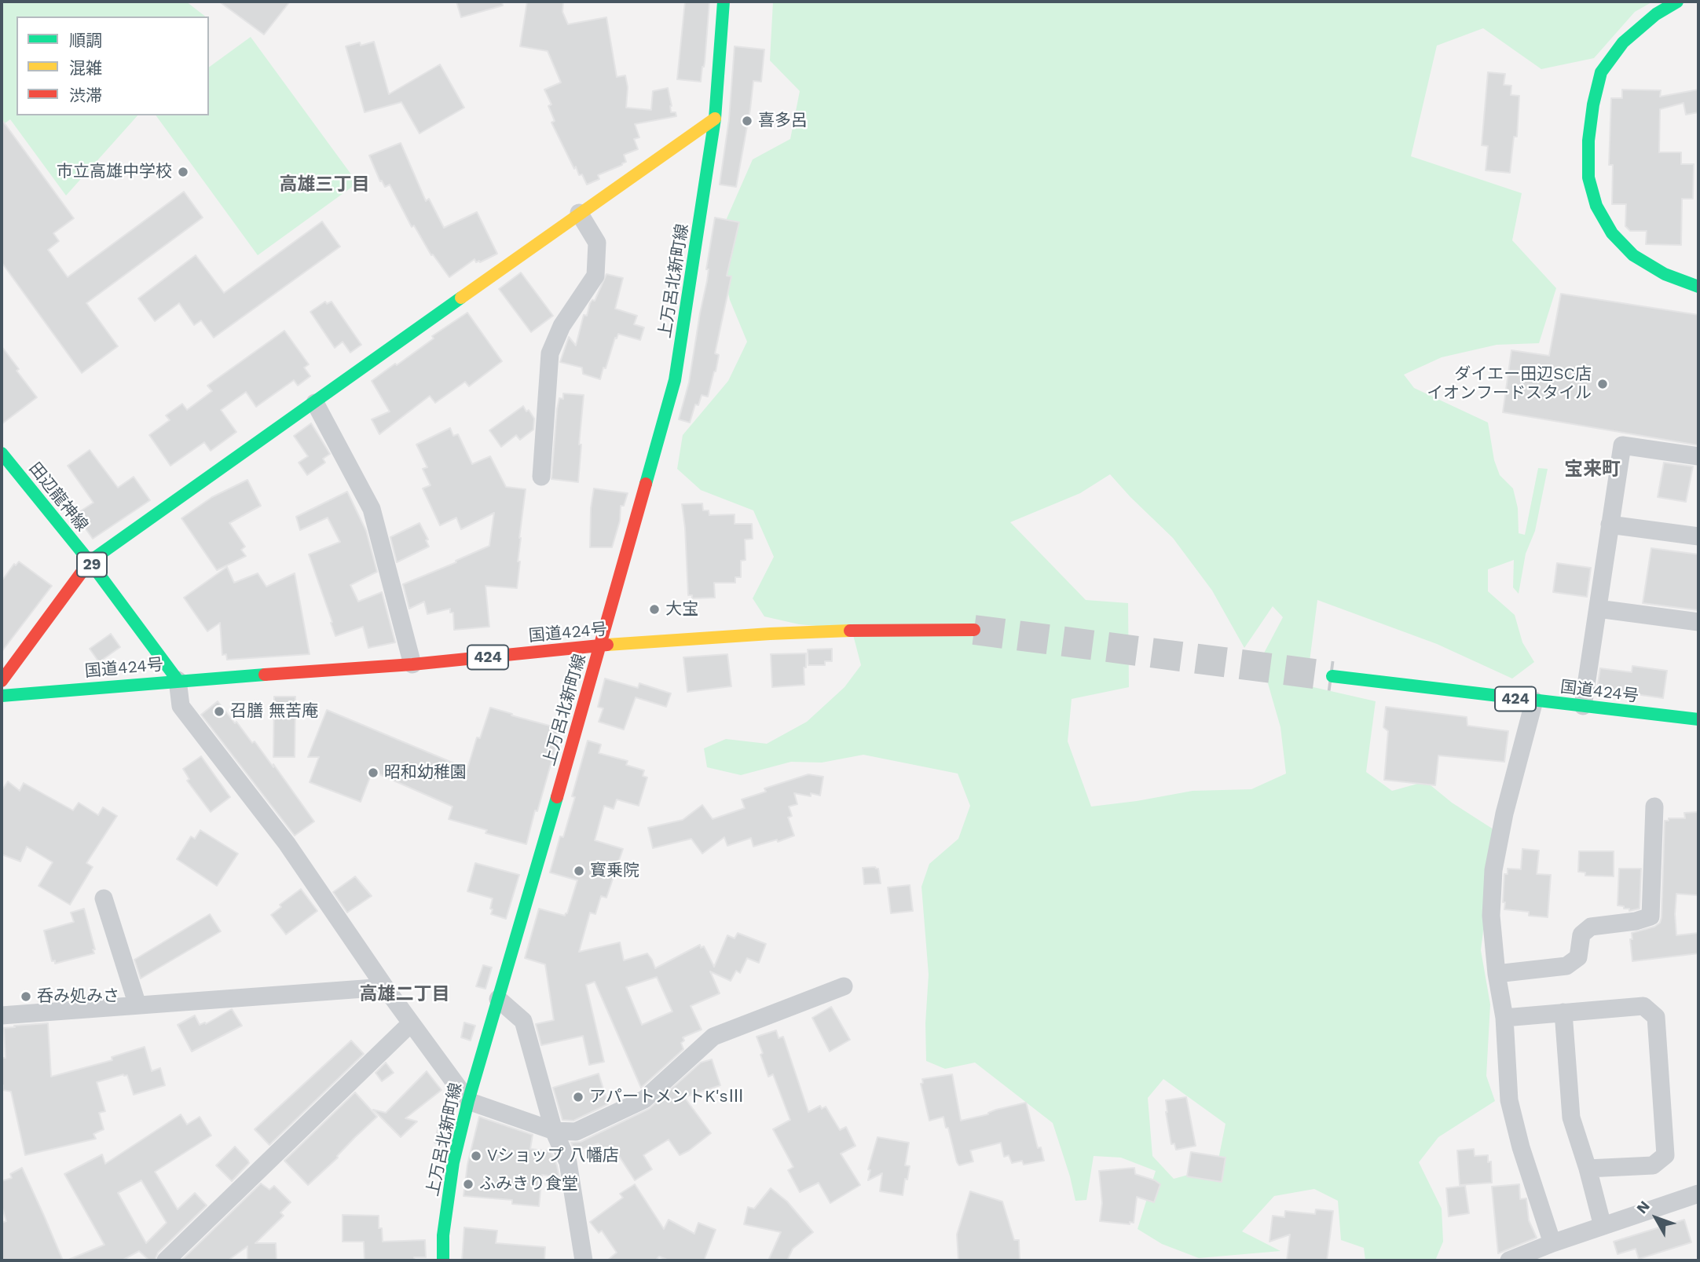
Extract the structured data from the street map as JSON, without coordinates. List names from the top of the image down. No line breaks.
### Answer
{"streets":{"main road":["上万呂北新町線","田辺龍神線","29","国道424号","424"]},"crossings":[["上万呂北新町線","国道424号"],["田辺龍神線","国道424号"]],"districts":["高雄三丁目","宝来町","高雄二丁目"],"places":["喜多呂","市立高雄中学校","ダイエー田辺SC店 イオンフードスタイル","大宝","召膳 無苦庵","昭和幼稚園","寳乗院","呑み処みさ","アパートメントK'sⅢ","Vショップ 八幡店","ふみきり食堂"],"legend":["順調","混雑","渋滞"],"north":"top left"}
